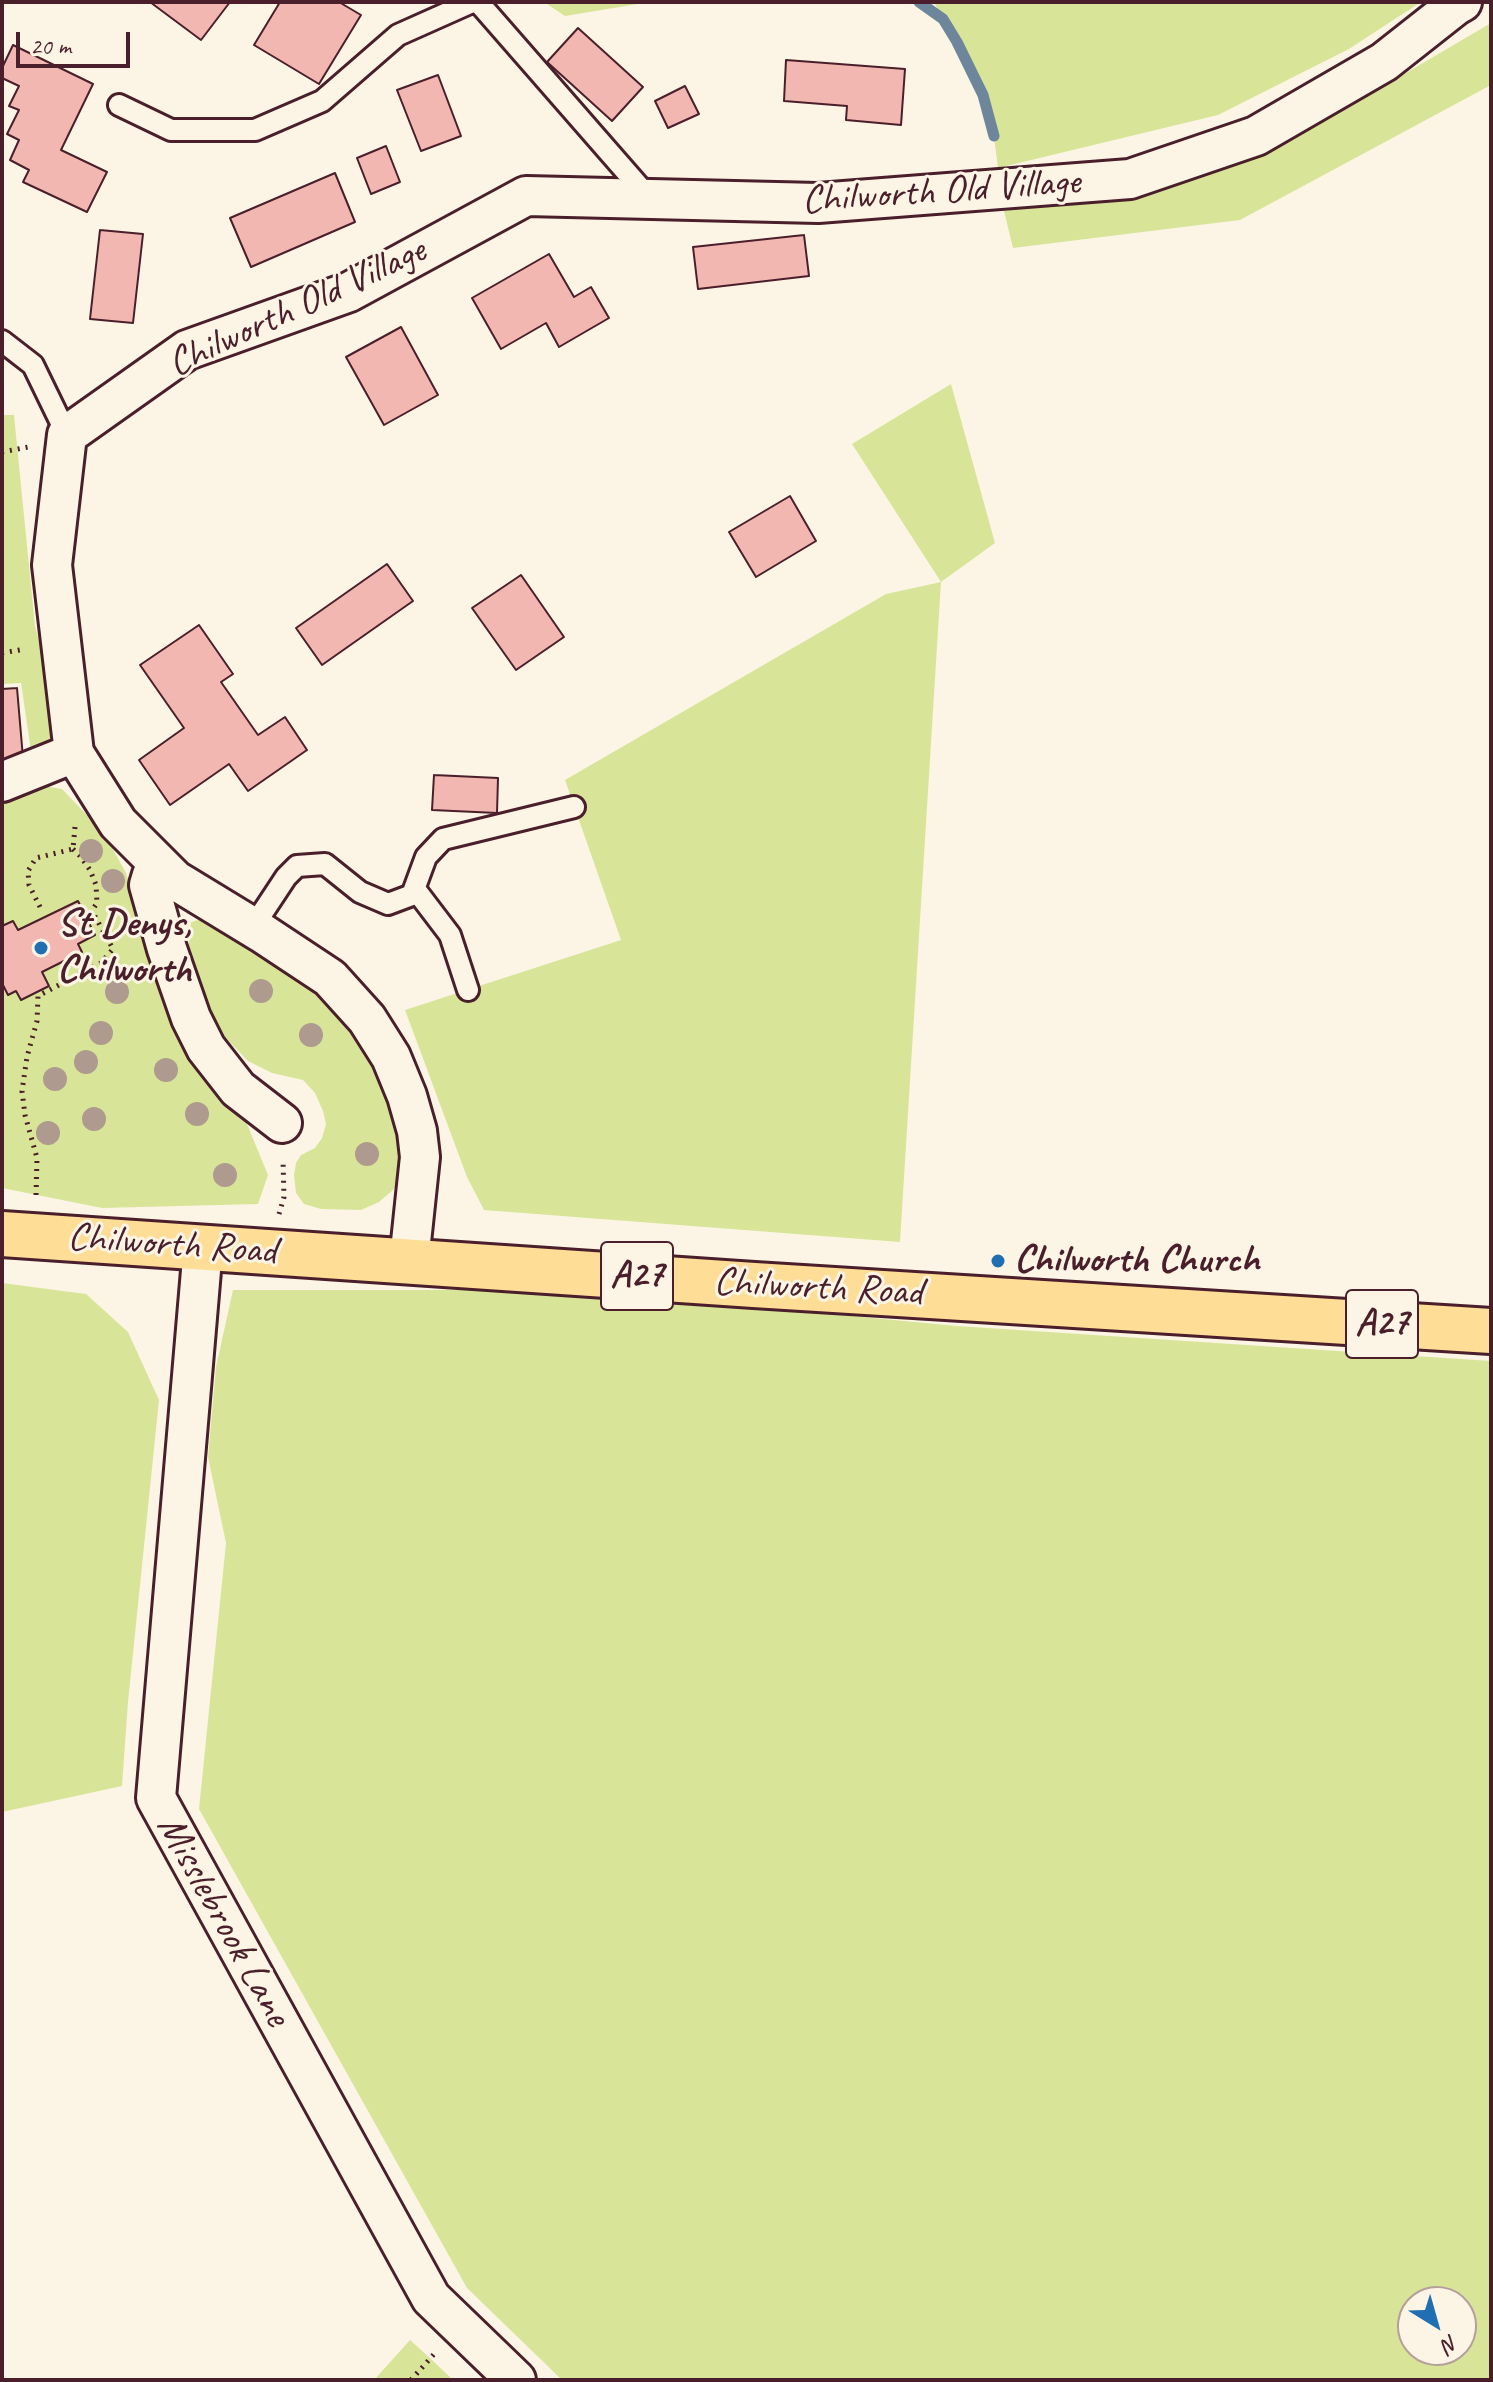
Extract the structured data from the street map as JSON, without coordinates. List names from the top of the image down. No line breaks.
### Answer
{"streets":{"main road":["Chilworth Road","A27"],"street":["Chilworth Old Village","Misslebrook Lane"]},"crossings":[["Chilworth Road","Misslebrook Lane"]],"places":["St Denys, Chilworth","Chilworth Church"],"scale_bar":"20 m","north":"bottom right"}
